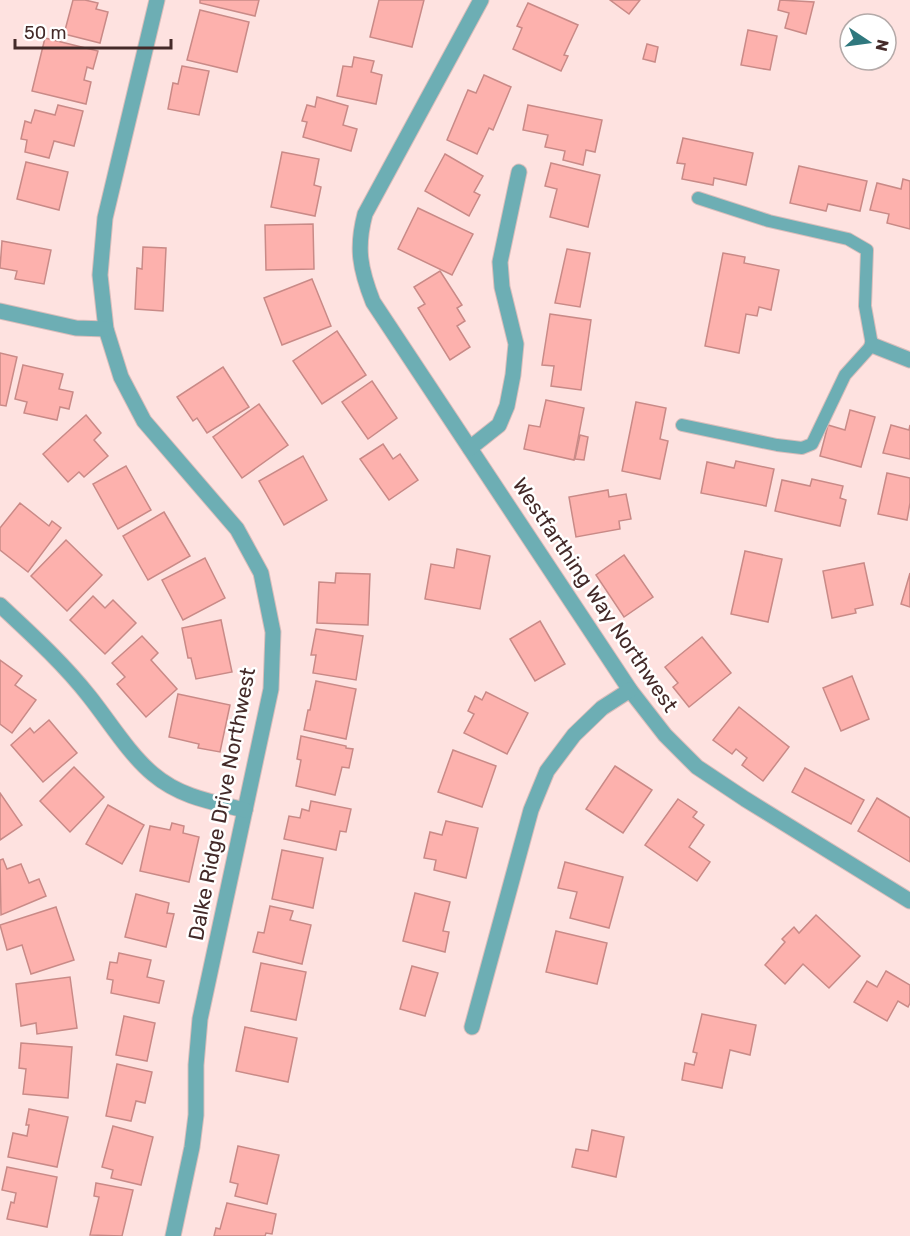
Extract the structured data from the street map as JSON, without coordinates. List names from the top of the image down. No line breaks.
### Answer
{"streets":{"street":["Westfarthing Way Northwest","Dalke Ridge Drive Northwest"]},"scale_bar":"50 m","north":"right"}
